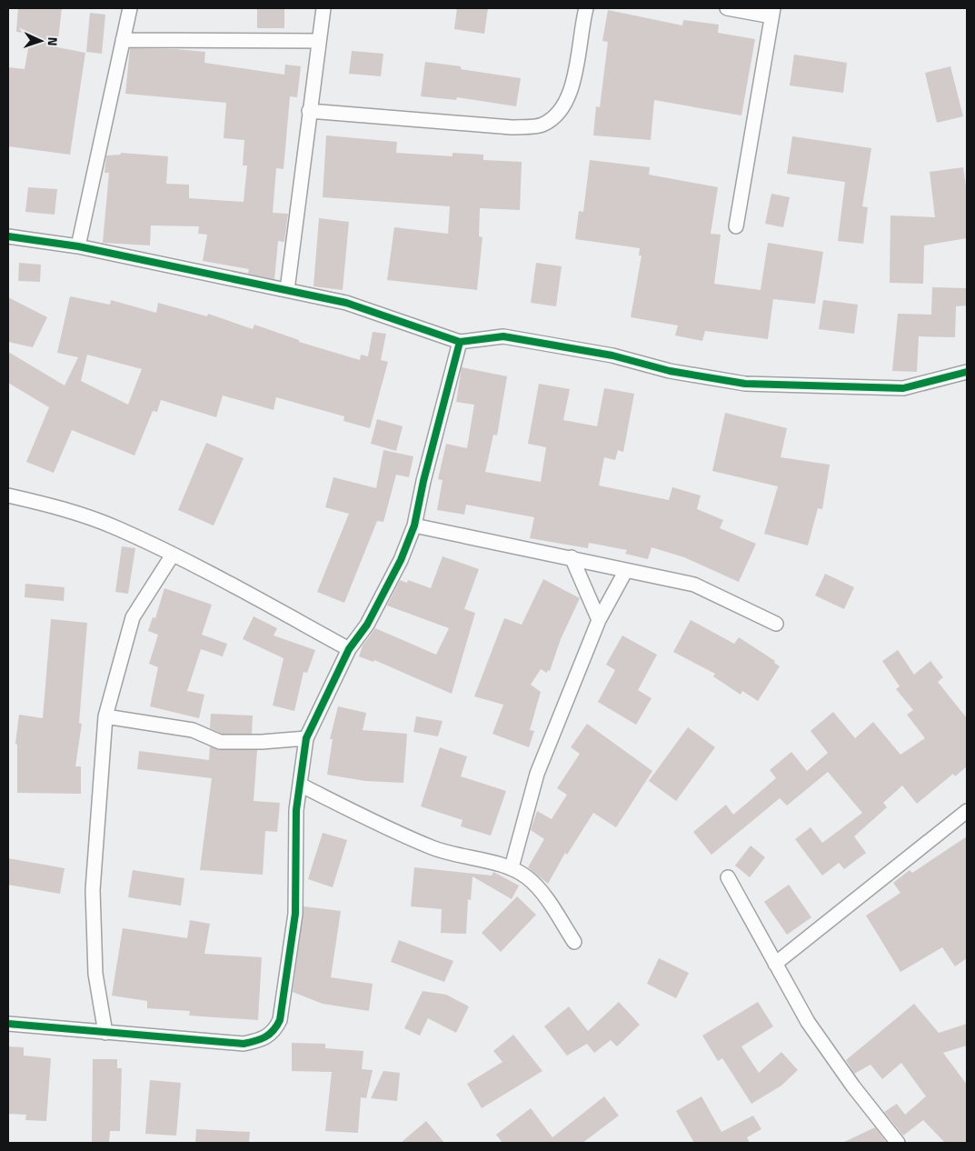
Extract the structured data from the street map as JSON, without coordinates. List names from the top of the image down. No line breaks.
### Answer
{"north":"right"}
